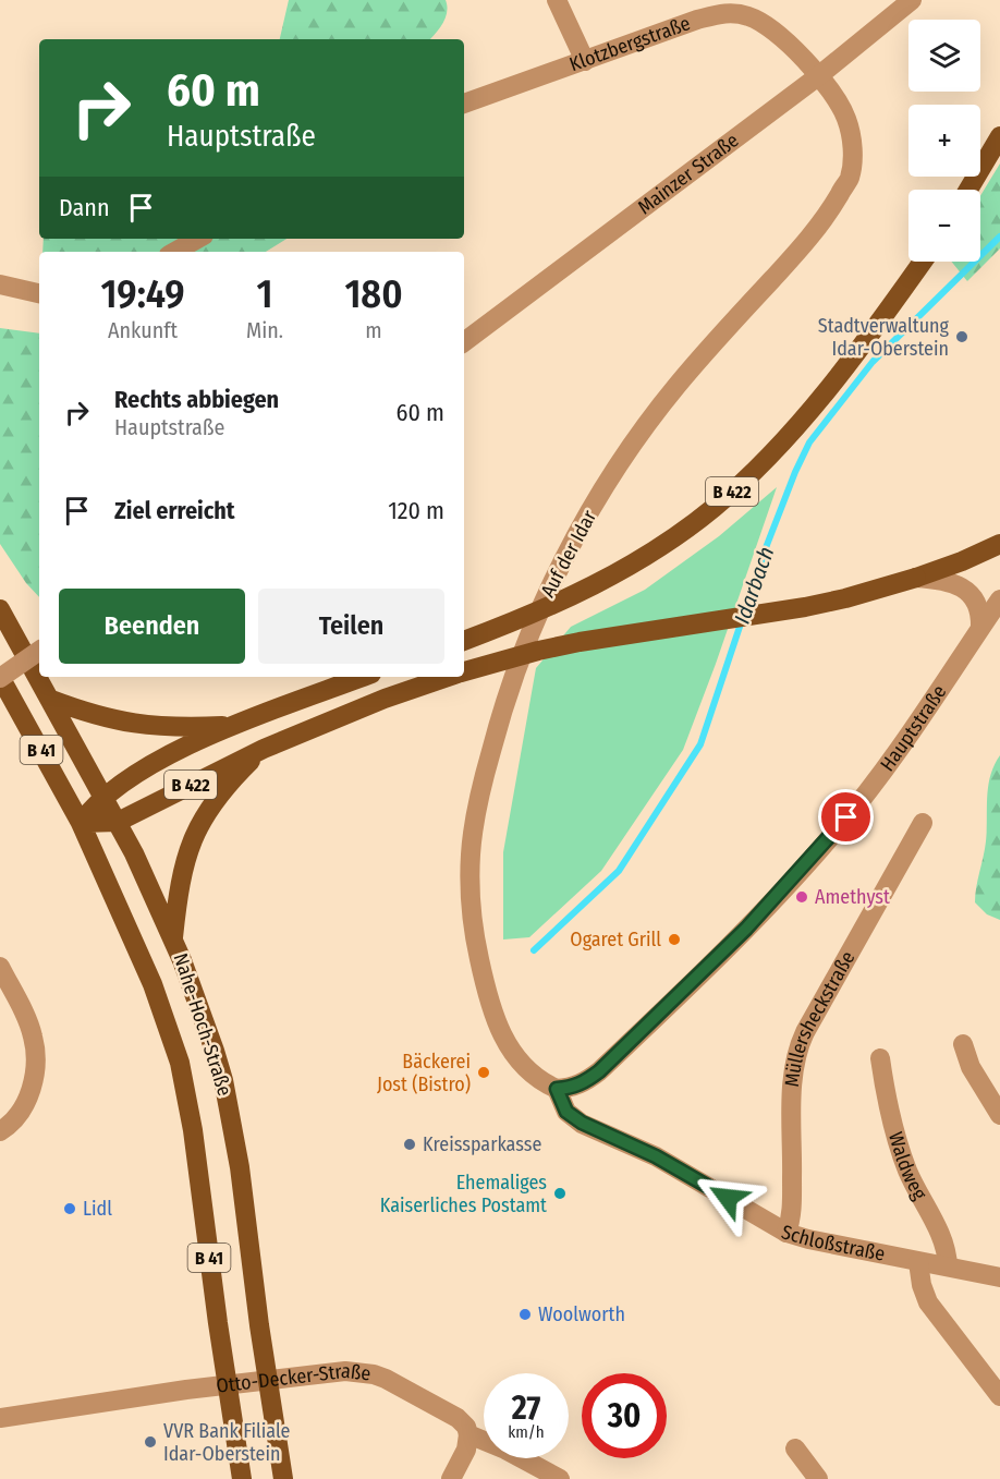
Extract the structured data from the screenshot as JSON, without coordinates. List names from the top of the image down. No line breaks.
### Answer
{"streets":{"main road":["B 422","B 41","Nahe-Hoch-Straße"],"street":["Klotzbergstraße","Mainzer Straße","Auf der Idar","Hauptstraße","Müllersheckstraße","Waldweg","Schloßstraße","Otto-Decker-Straße"]},"crossings":[["Klotzbergstraße","Mainzer Straße"],["Klotzbergstraße","Auf der Idar"],["Mainzer Straße","Auf der Idar"],["B 422","Nahe-Hoch-Straße"],["Auf der Idar","Hauptstraße"],["Auf der Idar","Schloßstraße"],["Hauptstraße","Schloßstraße"],["Müllersheckstraße","Schloßstraße"],["Nahe-Hoch-Straße","Otto-Decker-Straße"],["Waldweg","Schloßstraße"]],"water":["Idarbach"],"places":["Stadtverwaltung Idar-Oberstein","Amethyst","Ogaret Grill","Bäckerei Jost (Bistro)","Kreissparkasse","Ehemaliges Kaiserliches Postamt","Lidl","Woolworth","VVR Bank Filiale Idar-Oberstein"],"page":{"map_buttons":["+","−"],"turn":["60 m","Hauptstraße"],"then":"Dann","eta":["19:49","Ankunft","1","Min.","180","m"],"list":[{"name":"Rechts abbiegen","note":"Hauptstraße","value":"60 m"},{"name":"Ziel erreicht","value":"120 m"}],"buttons":["Beenden","Teilen"],"speed":"27 km/h","limit":"30"}}
